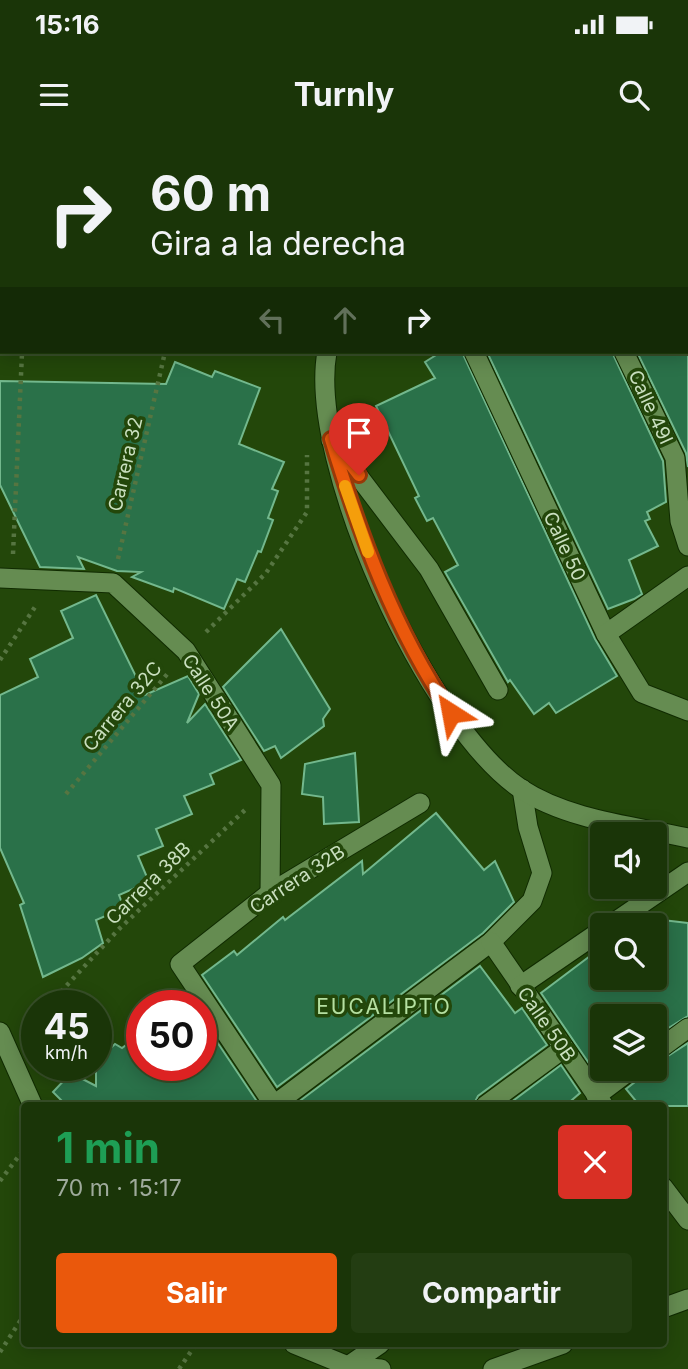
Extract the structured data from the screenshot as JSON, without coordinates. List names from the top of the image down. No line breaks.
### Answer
{"streets":{"street":["Calle 49I","Calle 50","Calle 50A","Carrera 32B","Calle 50B"],"path":["Carrera 32","Carrera 32C","Carrera 38B"]},"crossings":[["Carrera 32","Calle 50A"],["Calle 50A","Carrera 32C"],["Calle 50A","Carrera 38B"]],"districts":["EUCALIPTO"],"page":{"status":"15:16","header":"Turnly","turn":["60 m","Gira a la derecha"],"speed":"45 km/h","limit":"50","heading":["1 min","70 m · 15:17"],"buttons":["Salir","Compartir"]}}
